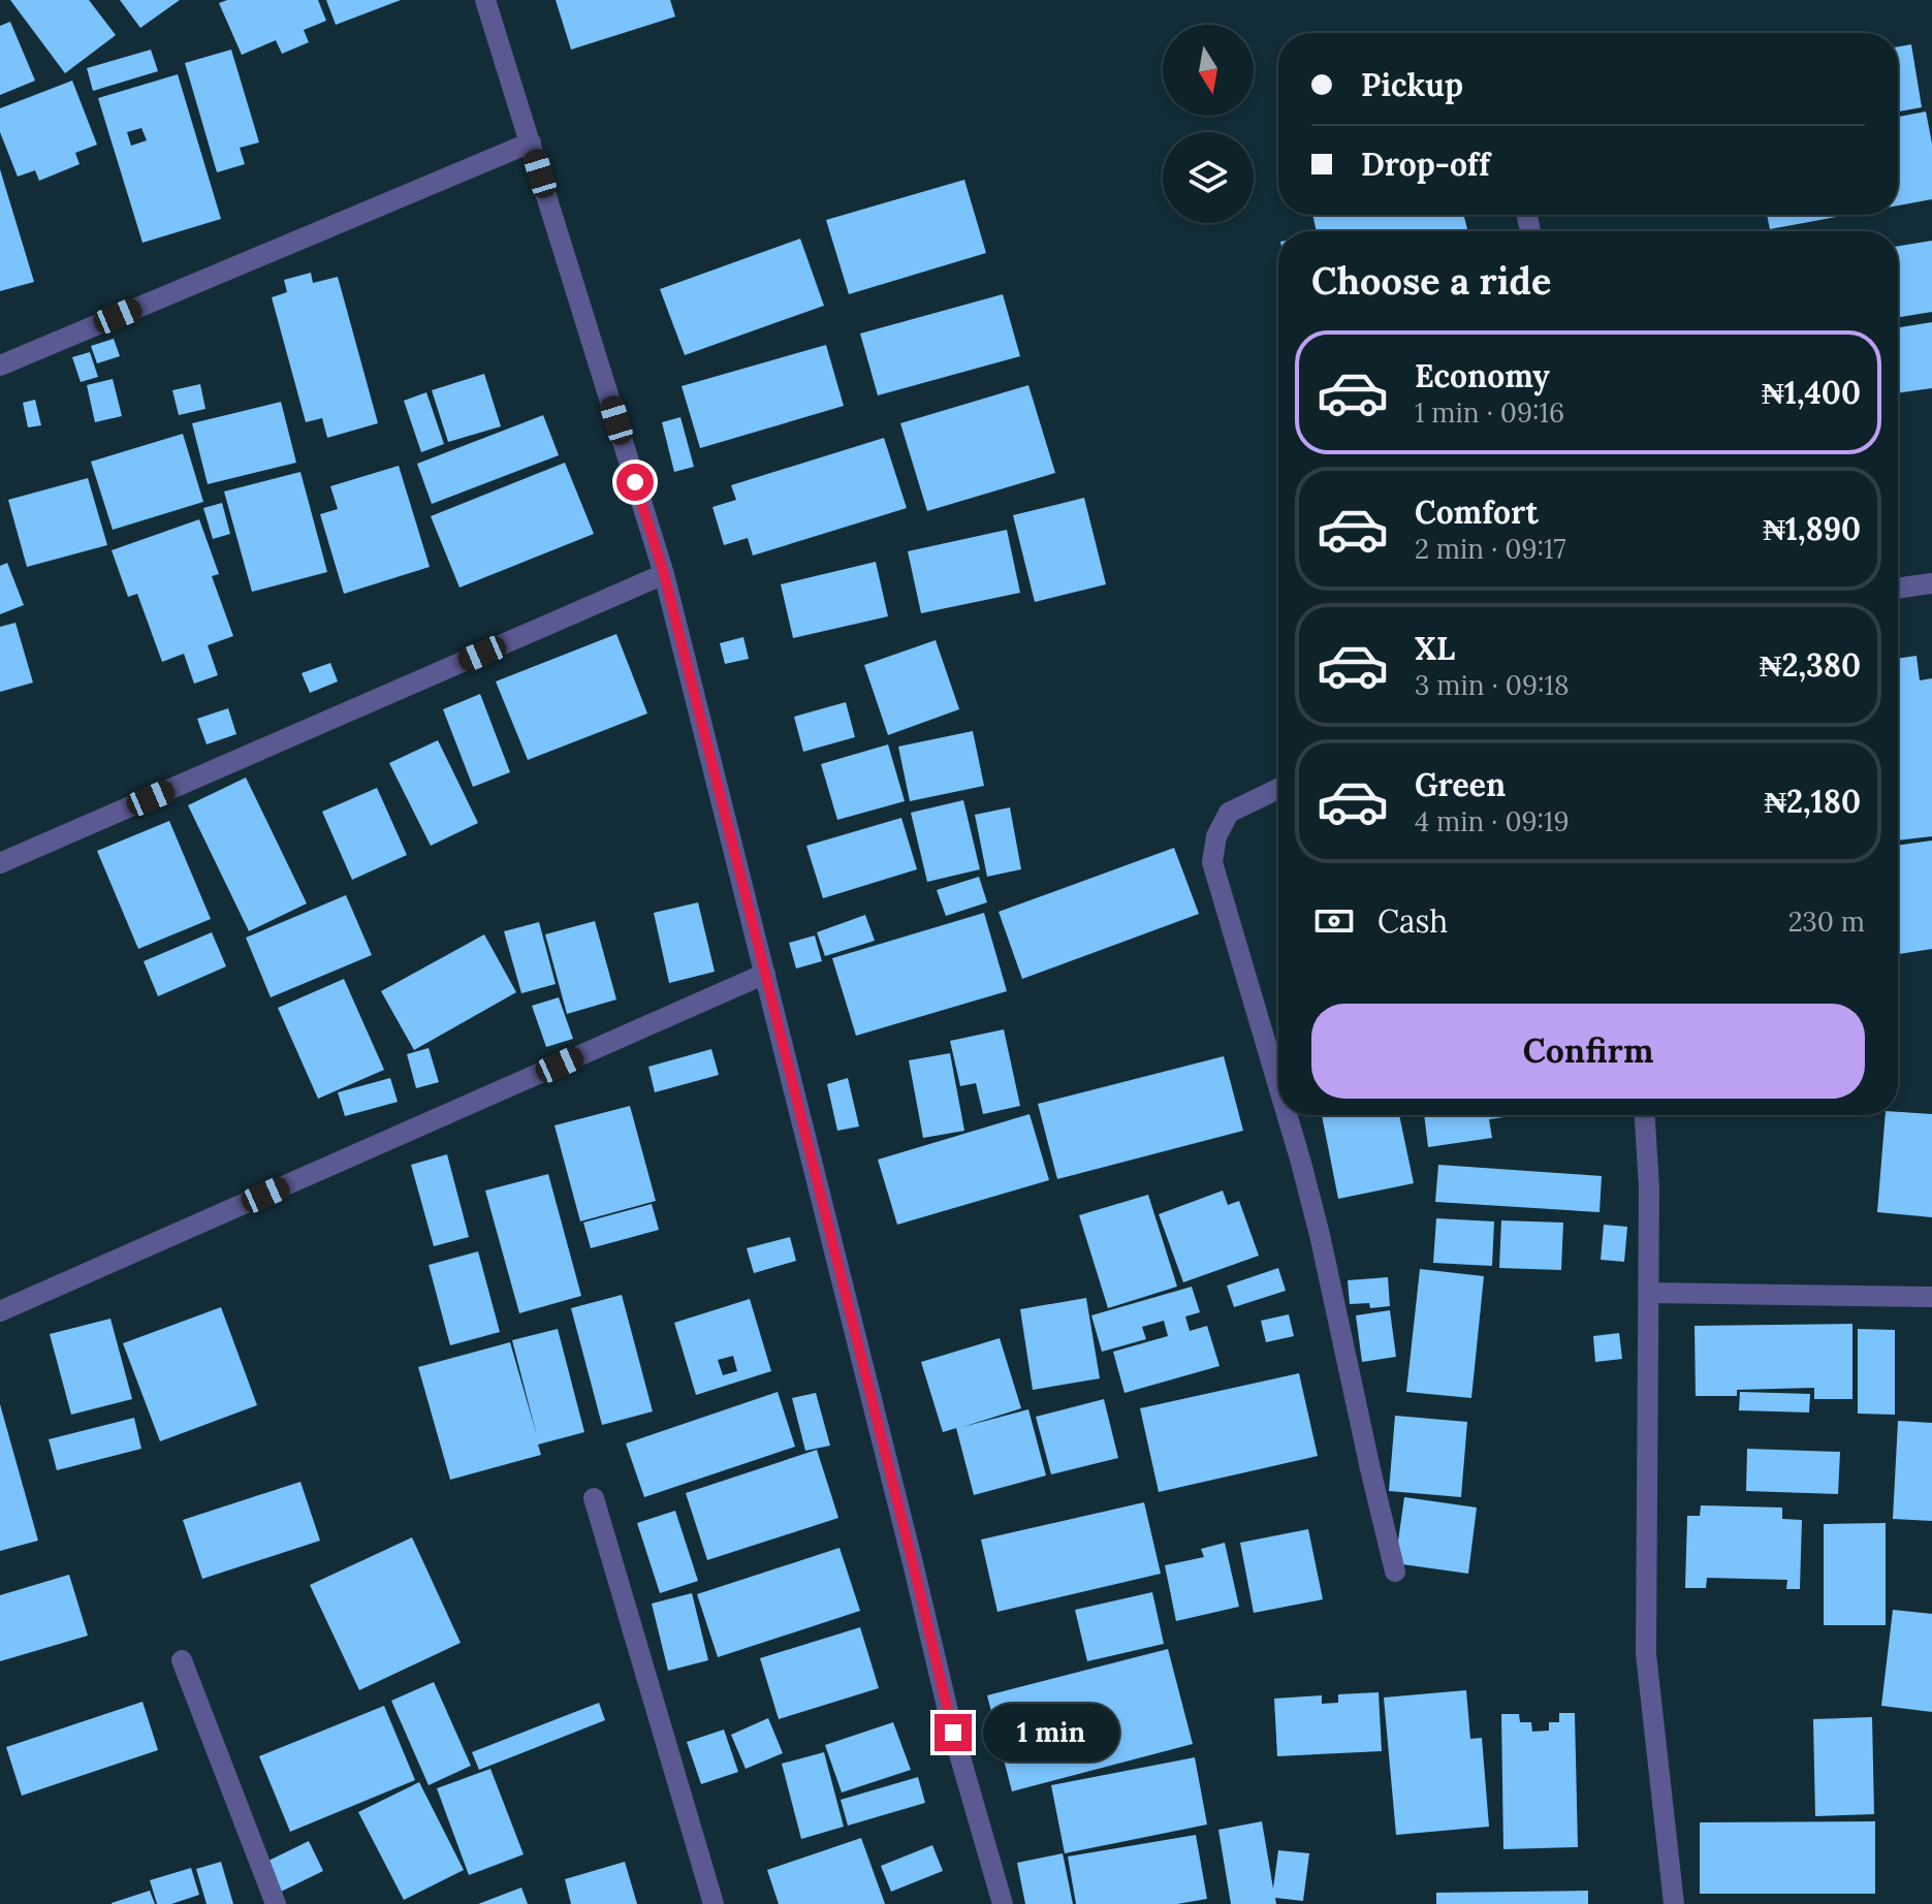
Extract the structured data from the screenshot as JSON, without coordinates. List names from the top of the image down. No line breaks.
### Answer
{"north":"bottom","page":{"banner":["Pickup","Drop-off"],"heading":"Choose a ride","list":[{"name":"Economy","note":"1 min · 09:16","value":"₦1,400"},{"name":"Comfort","note":"2 min · 09:17","value":"₦1,890"},{"name":"XL","note":"3 min · 09:18","value":"₦2,380"},{"name":"Green","note":"4 min · 09:19","value":"₦2,180"}],"pay":["Cash","230 m"],"buttons":"Confirm","bubble":"1 min"}}
